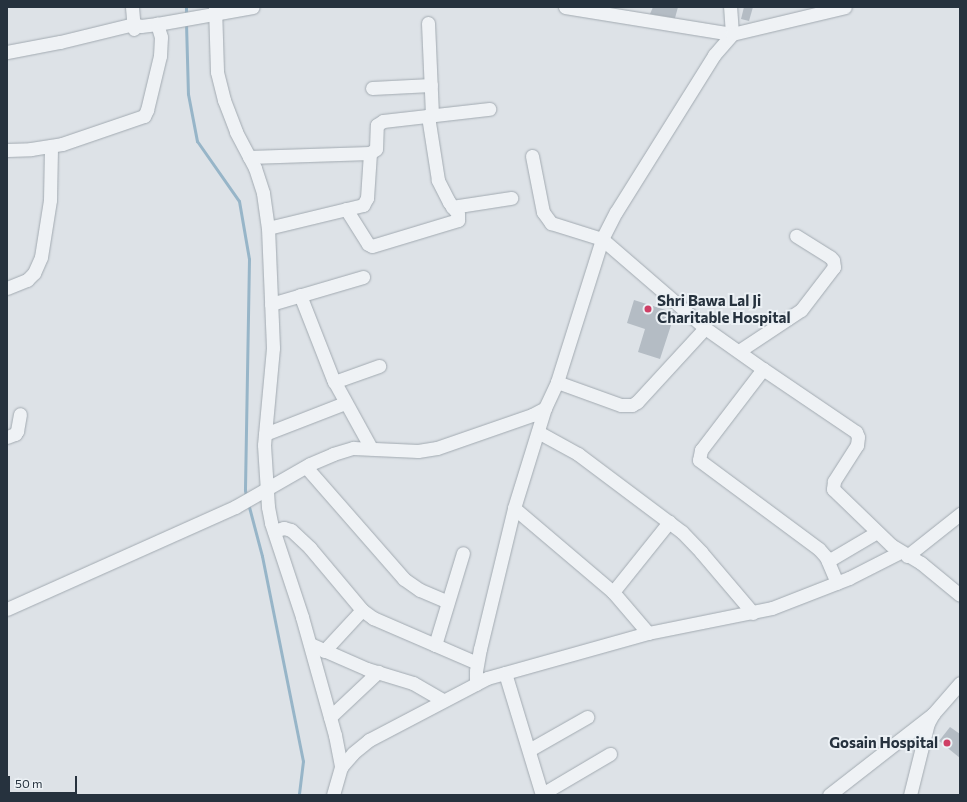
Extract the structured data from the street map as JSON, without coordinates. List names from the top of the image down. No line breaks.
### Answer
{"places":["Shri Bawa Lal Ji Charitable Hospital","Gosain Hospital"],"scale_bar":"50 m"}
